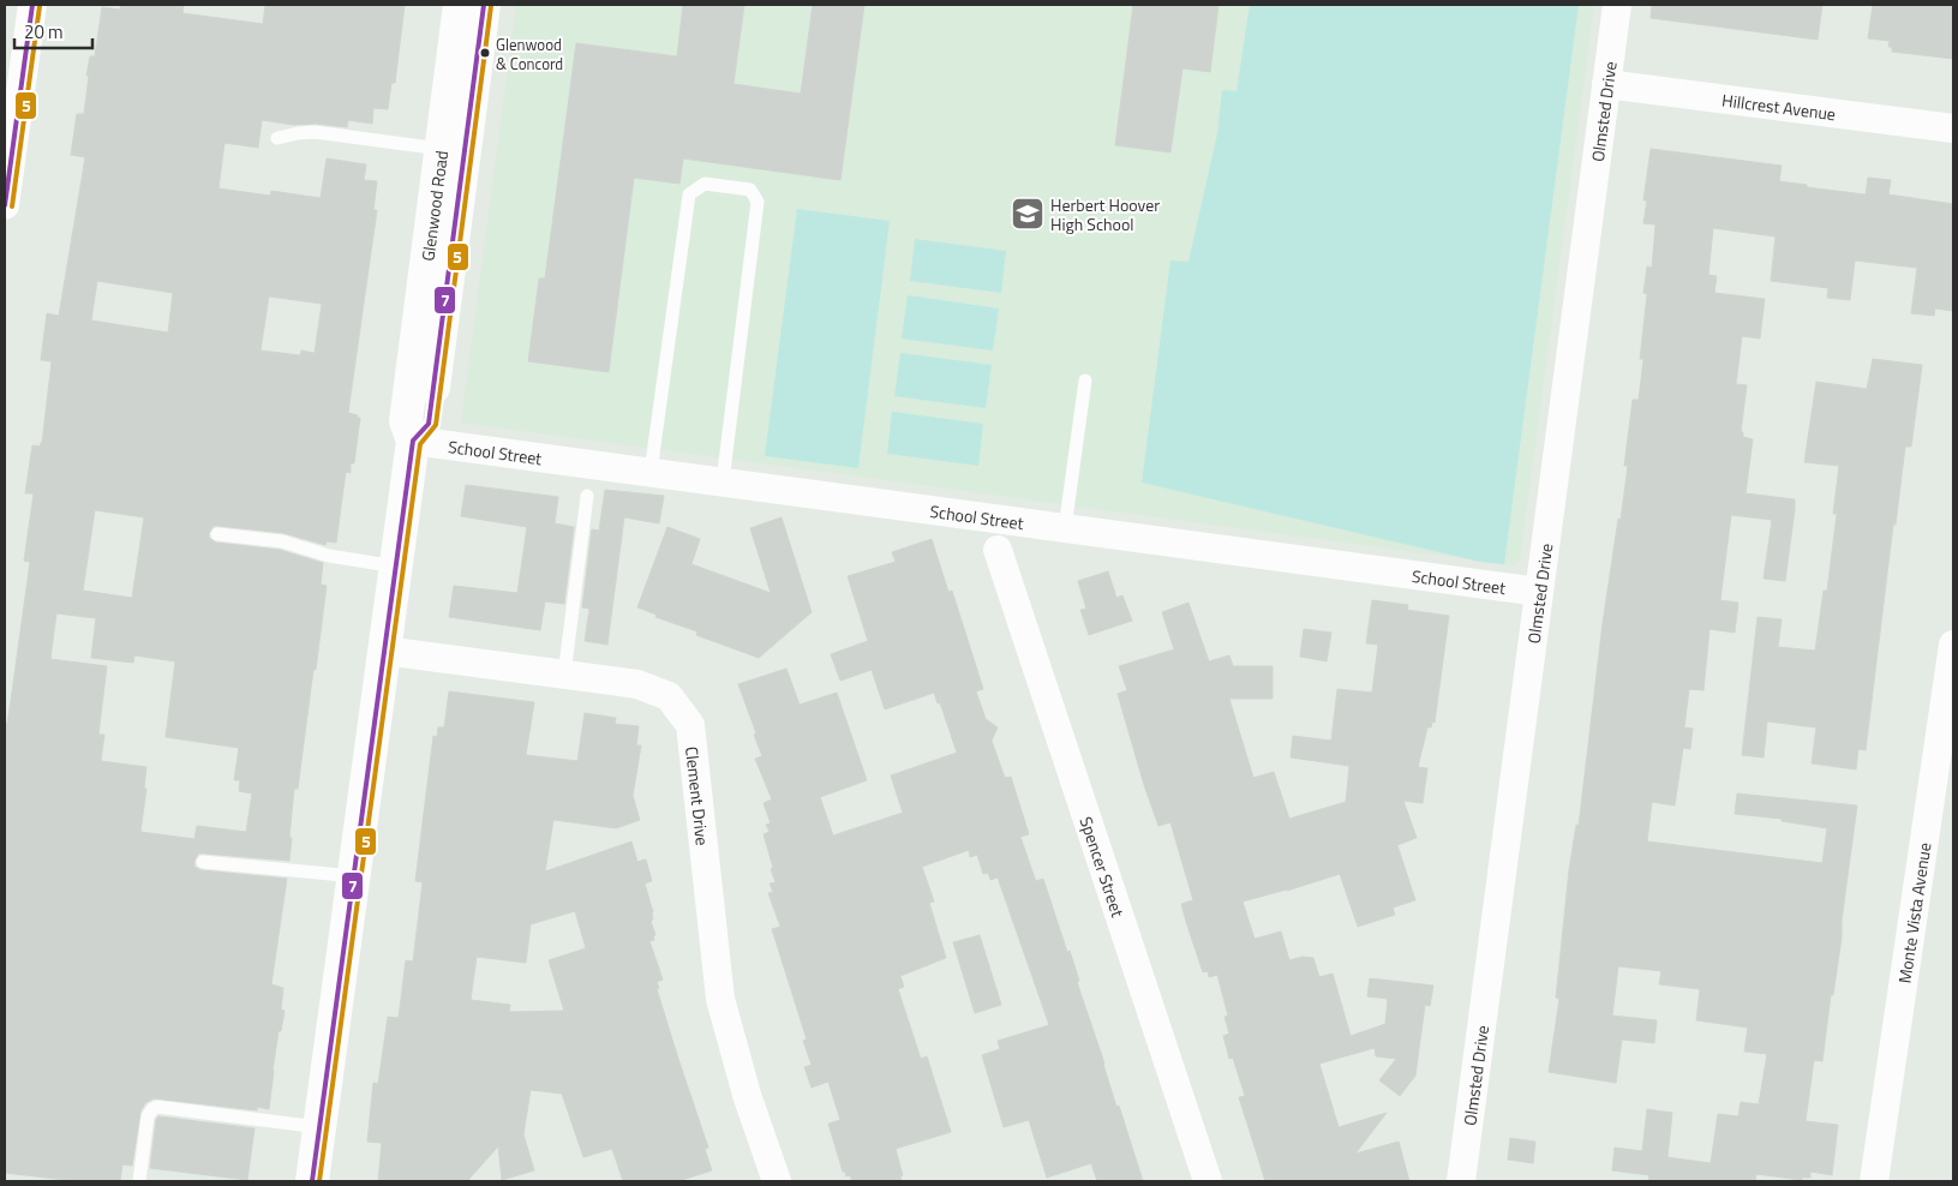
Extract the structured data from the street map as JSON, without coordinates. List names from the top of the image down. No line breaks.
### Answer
{"streets":{"street":["Hillcrest Avenue","Olmsted Drive","Glenwood Road","School Street","Clement Drive","Spencer Street","Monte Vista Avenue"]},"crossings":[["Hillcrest Avenue","Olmsted Drive"],["Olmsted Drive","School Street"],["Glenwood Road","School Street"],["Glenwood Road","Clement Drive"]],"places":{"other":["Glenwood & Concord"],"school or university":["Herbert Hoover High School"]},"lines":["transit line 7","transit line 5"],"scale_bar":"20 m"}
